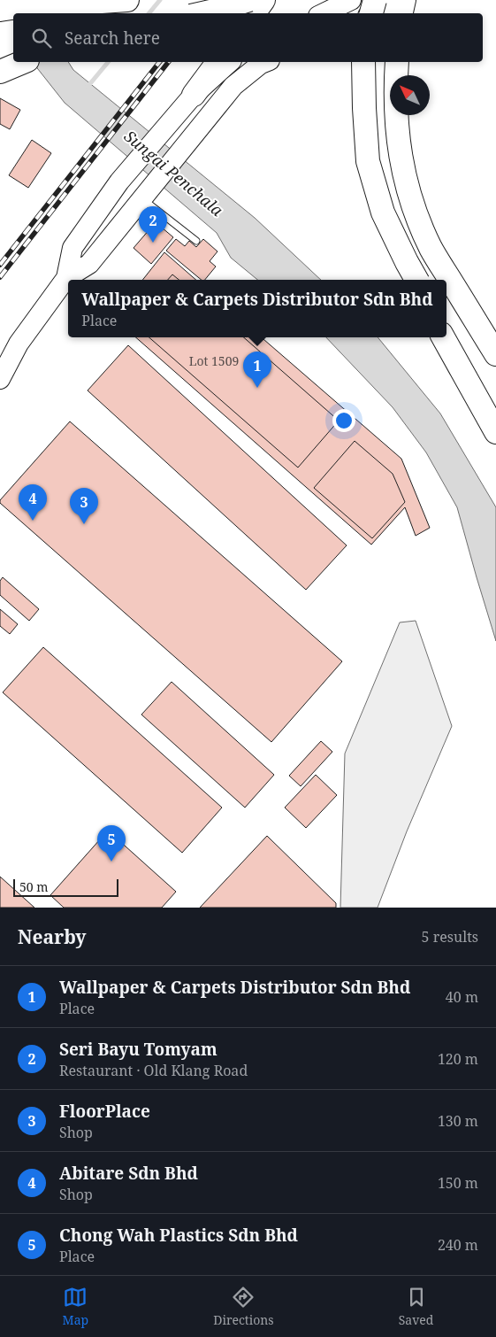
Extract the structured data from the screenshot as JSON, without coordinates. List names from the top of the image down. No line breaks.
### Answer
{"water":["Sungai Penchala"],"house_numbers":["Lot 1509"],"scale_bar":"50 m","north":"top left","page":{"search":"Search here","pins":["2","1","4","3","5"],"popup":["Wallpaper & Carpets Distributor Sdn Bhd","Place"],"scale":"50 m","heading":["Nearby","5 results"],"list":[{"mark":"1","name":"Wallpaper & Carpets Distributor Sdn Bhd","note":"Place","value":"40 m"},{"mark":"2","name":"Seri Bayu Tomyam","note":"Restaurant · Old Klang Road","value":"120 m"},{"mark":"3","name":"FloorPlace","note":"Shop","value":"130 m"},{"mark":"4","name":"Abitare Sdn Bhd","note":"Shop","value":"150 m"},{"mark":"5","name":"Chong Wah Plastics Sdn Bhd","note":"Place","value":"240 m"}],"nav":["Map","Directions","Saved"]}}
